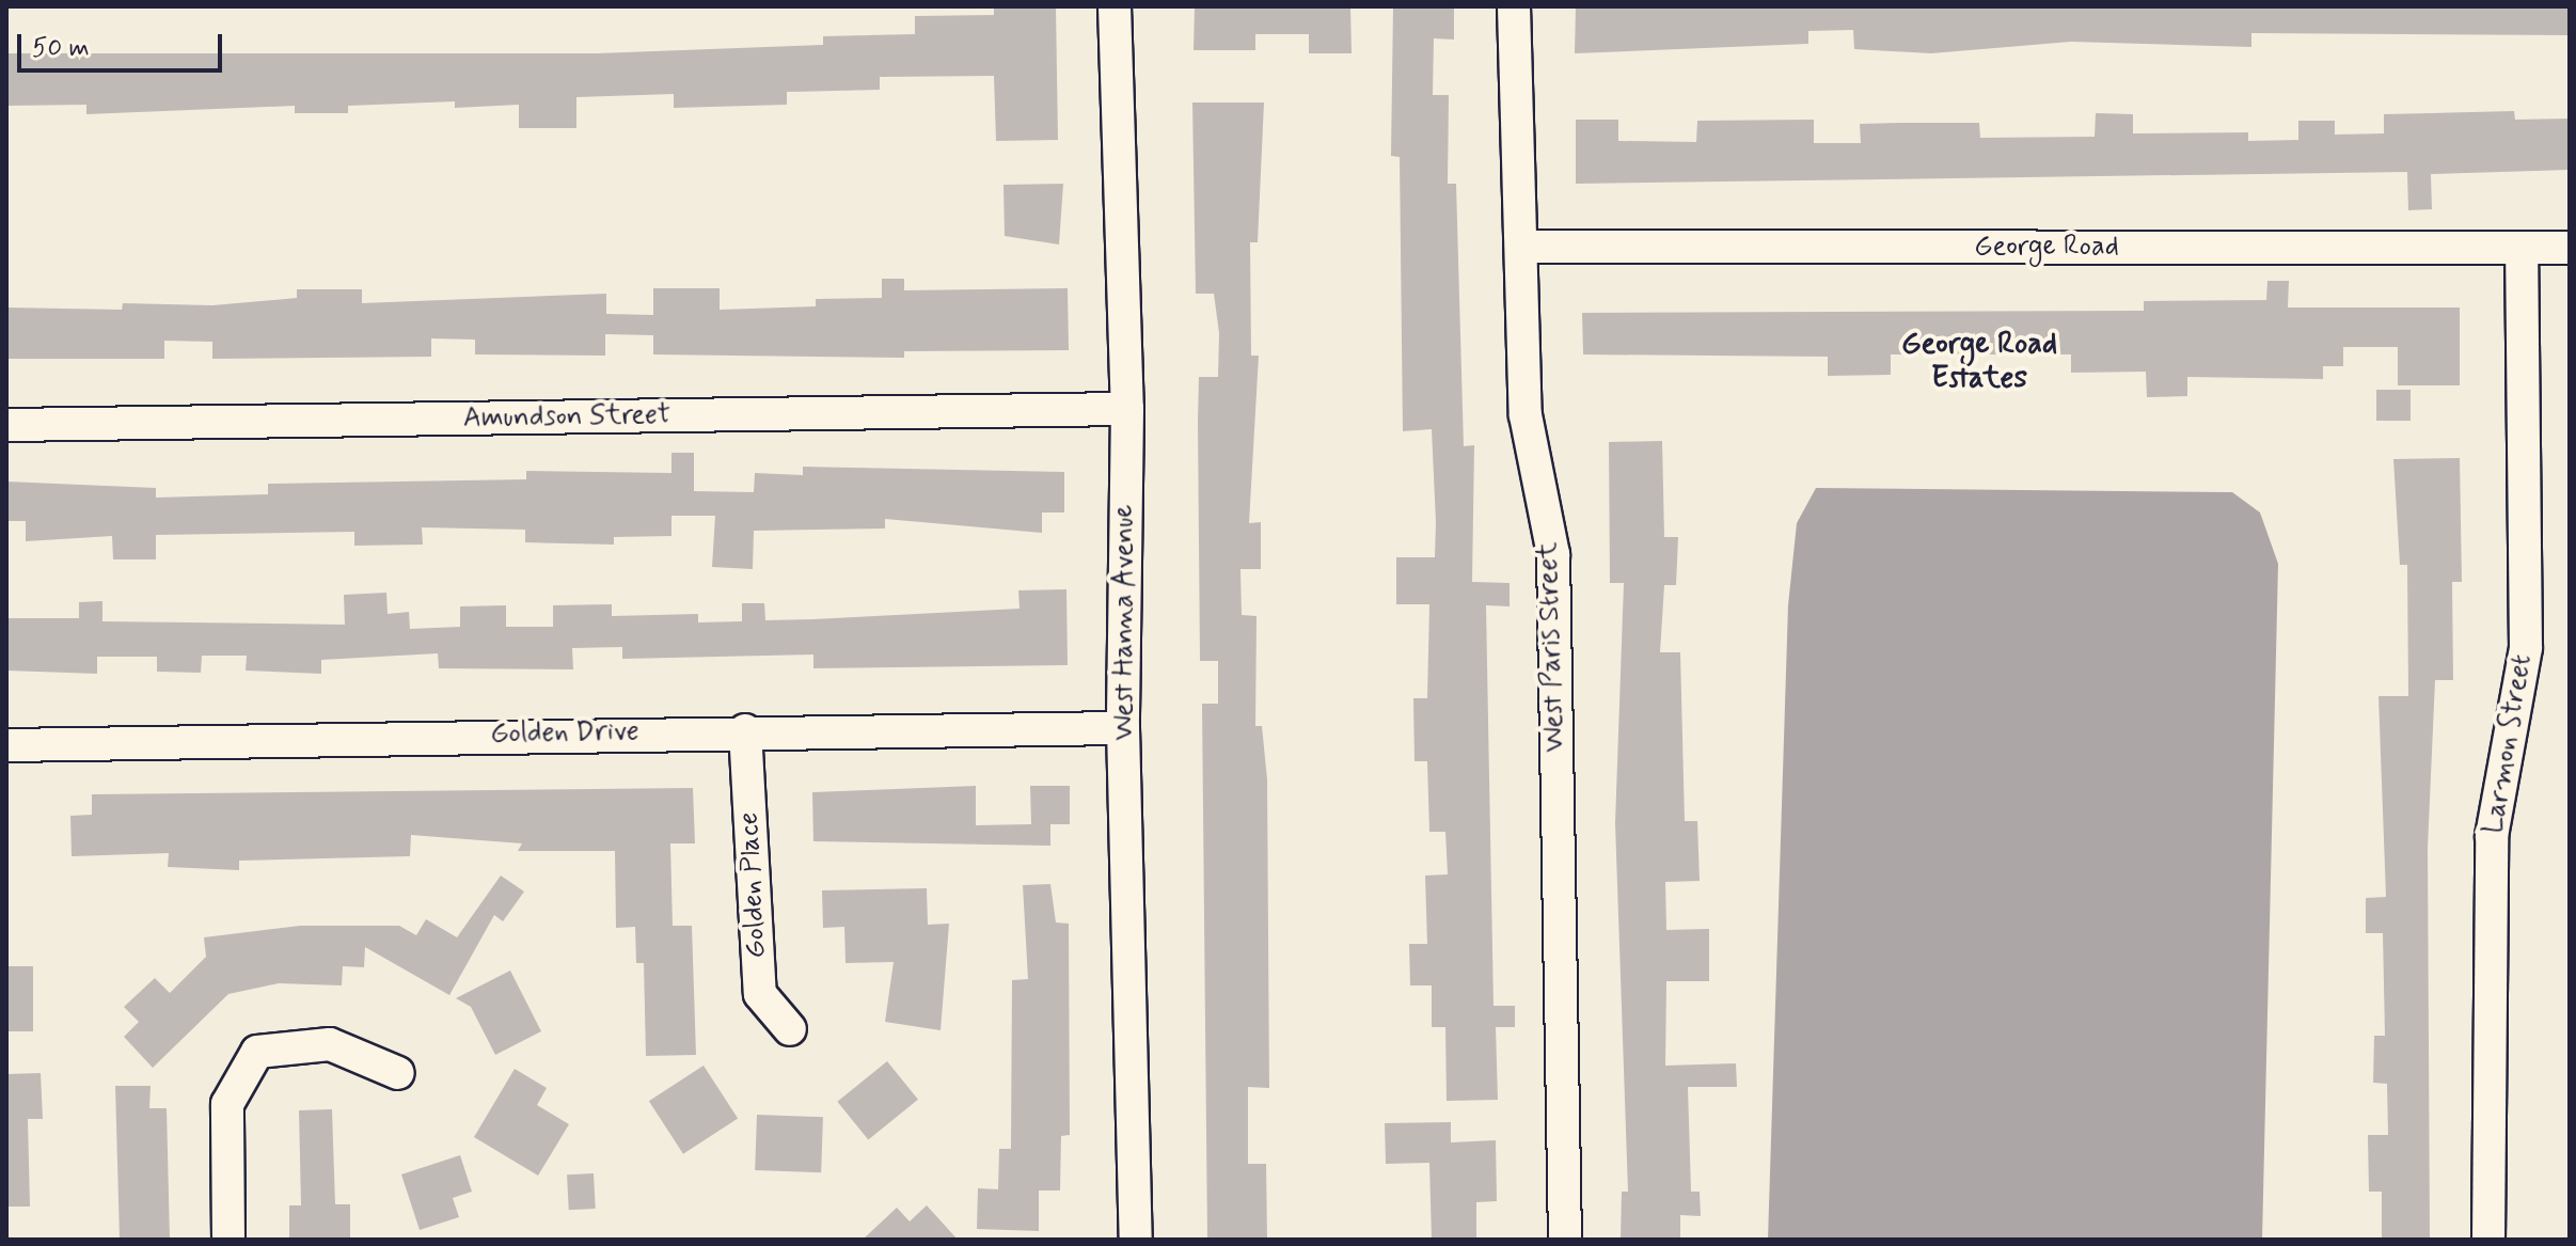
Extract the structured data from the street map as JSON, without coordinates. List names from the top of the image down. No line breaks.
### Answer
{"streets":{"street":["George Road","Amundson Street","West Hanna Avenue","West Paris Street","Golden Drive","Larmon Street","Golden Place"]},"crossings":[["George Road","West Paris Street"],["George Road","Larmon Street"],["Amundson Street","West Hanna Avenue"],["West Hanna Avenue","Golden Drive"],["Golden Drive","Golden Place"]],"districts":["George Road Estates"],"scale_bar":"50 m"}
